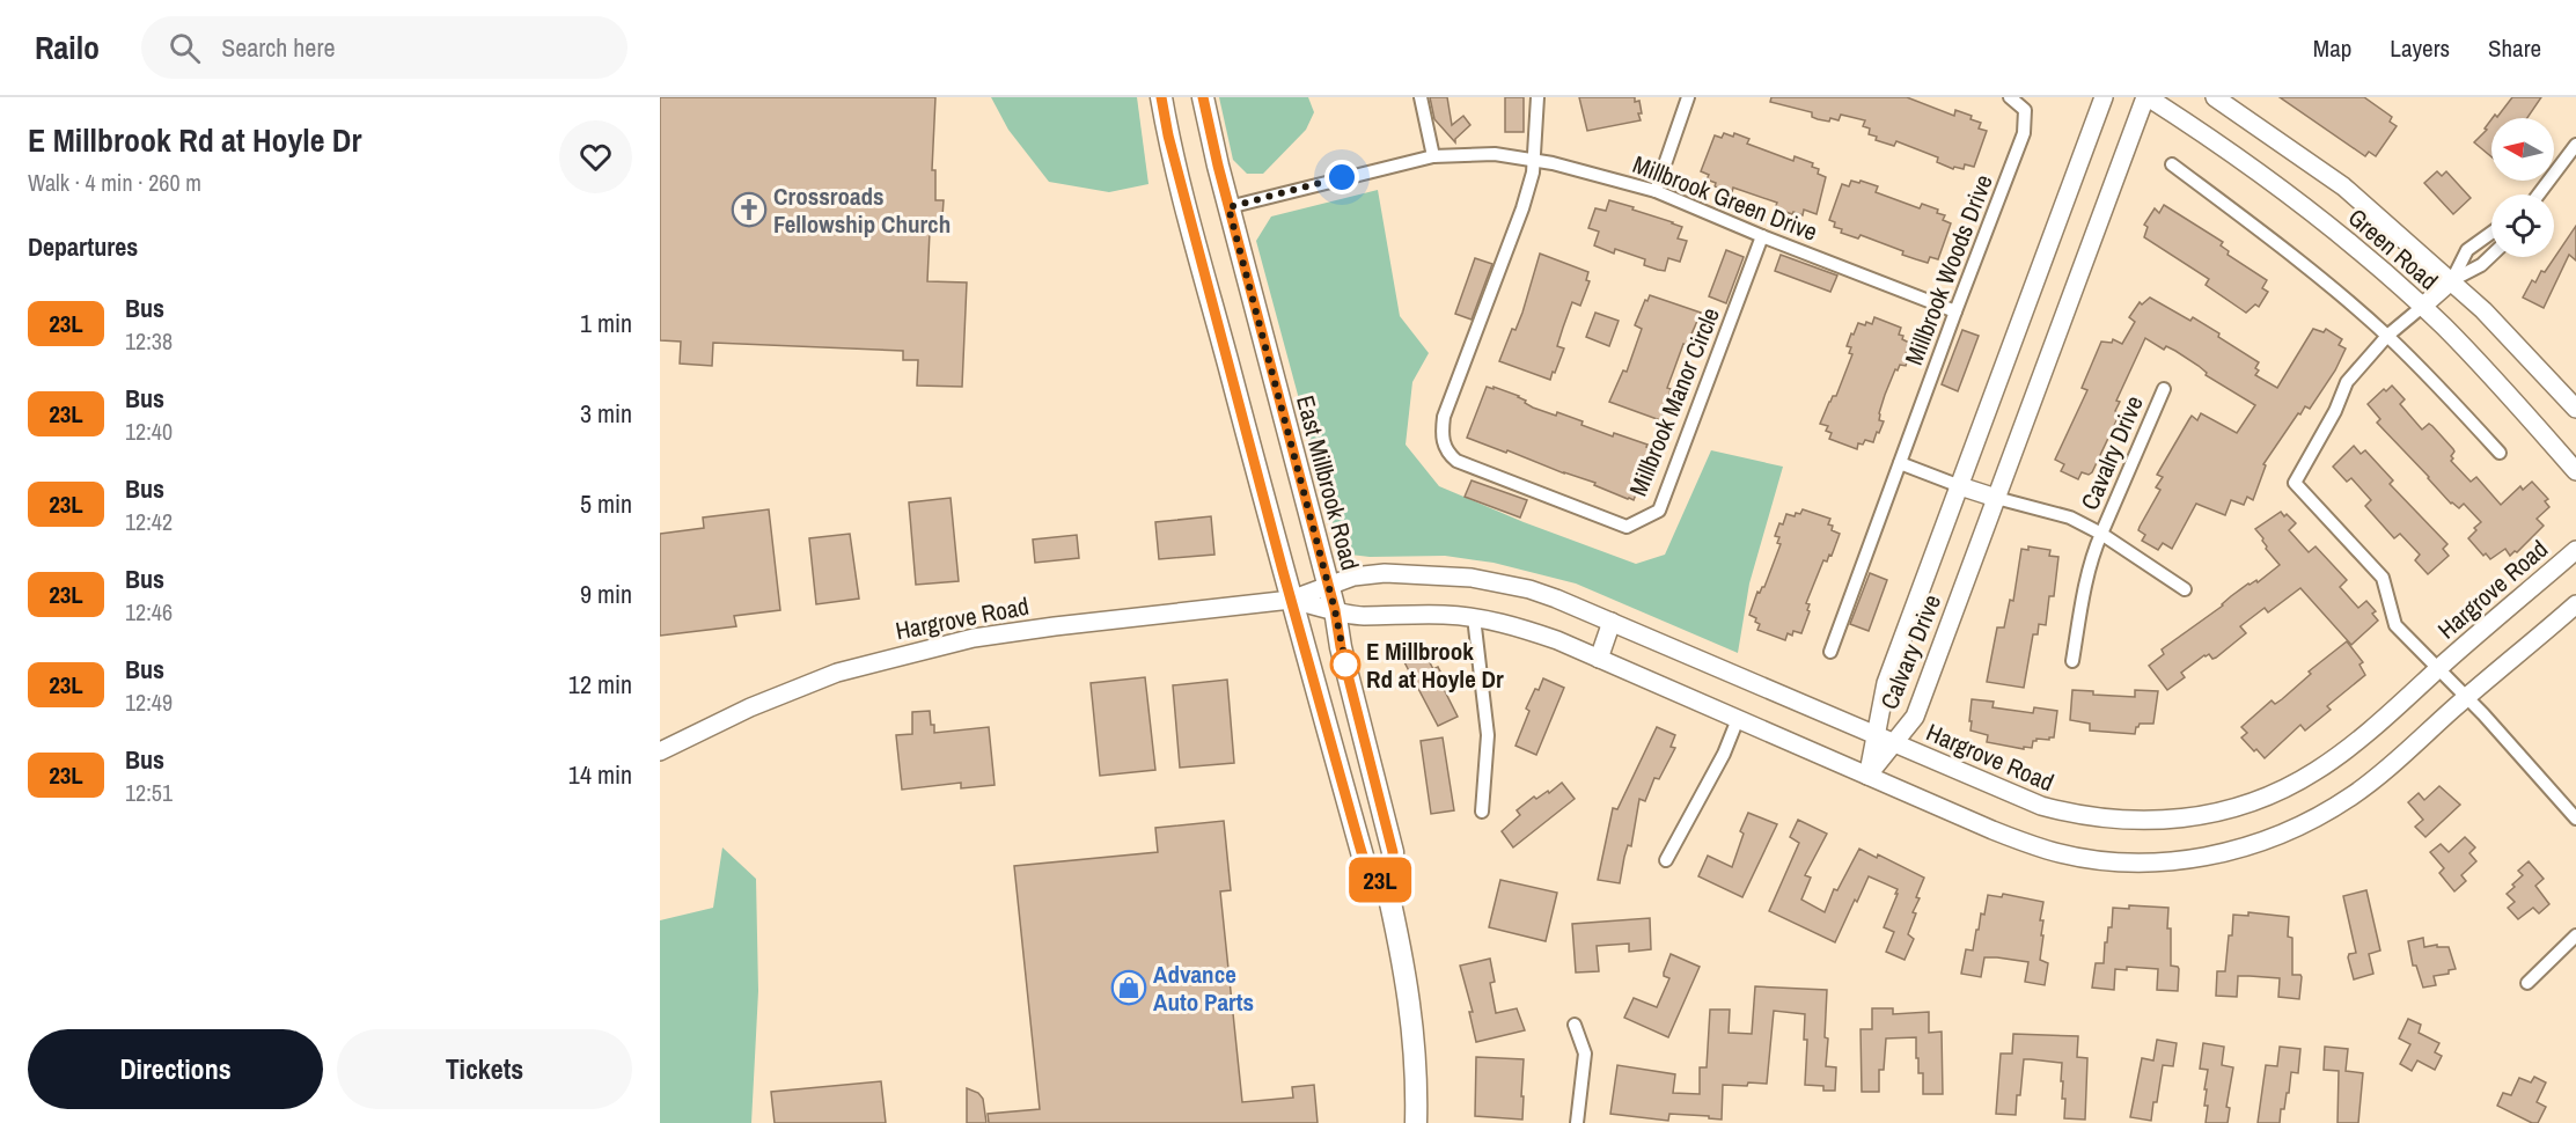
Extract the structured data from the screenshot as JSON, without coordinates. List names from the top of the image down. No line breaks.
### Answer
{"streets":{"main road":["East Millbrook Road"],"street":["Millbrook Green Drive","Green Road","Millbrook Woods Drive","Millbrook Manor Circle","Cavalry Drive","Hargrove Road","Calvary Drive"]},"crossings":[["Millbrook Green Drive","Millbrook Woods Drive"],["Millbrook Green Drive","Millbrook Manor Circle"],["Millbrook Green Drive","East Millbrook Road"],["Green Road","Calvary Drive"],["East Millbrook Road","Hargrove Road"],["Hargrove Road","Calvary Drive"]],"places":{"church":["Crossroads Fellowship Church"],"other":["E Millbrook Rd at Hoyle Dr"],"shop":["Advance Auto Parts"]},"lines":["bus line 23L"],"north":"left","page":{"header":"Railo","search":"Search here","nav":["Map","Layers","Share"],"heading":[["E Millbrook Rd at Hoyle Dr","Walk · 4 min · 260 m"],"Departures"],"on_map":"23L","list":[{"mark":"23L","name":"Bus","note":"12:38","value":"1 min"},{"mark":"23L","name":"Bus","note":"12:40","value":"3 min"},{"mark":"23L","name":"Bus","note":"12:42","value":"5 min"},{"mark":"23L","name":"Bus","note":"12:46","value":"9 min"},{"mark":"23L","name":"Bus","note":"12:49","value":"12 min"},{"mark":"23L","name":"Bus","note":"12:51","value":"14 min"}],"buttons":["Directions","Tickets"]}}
